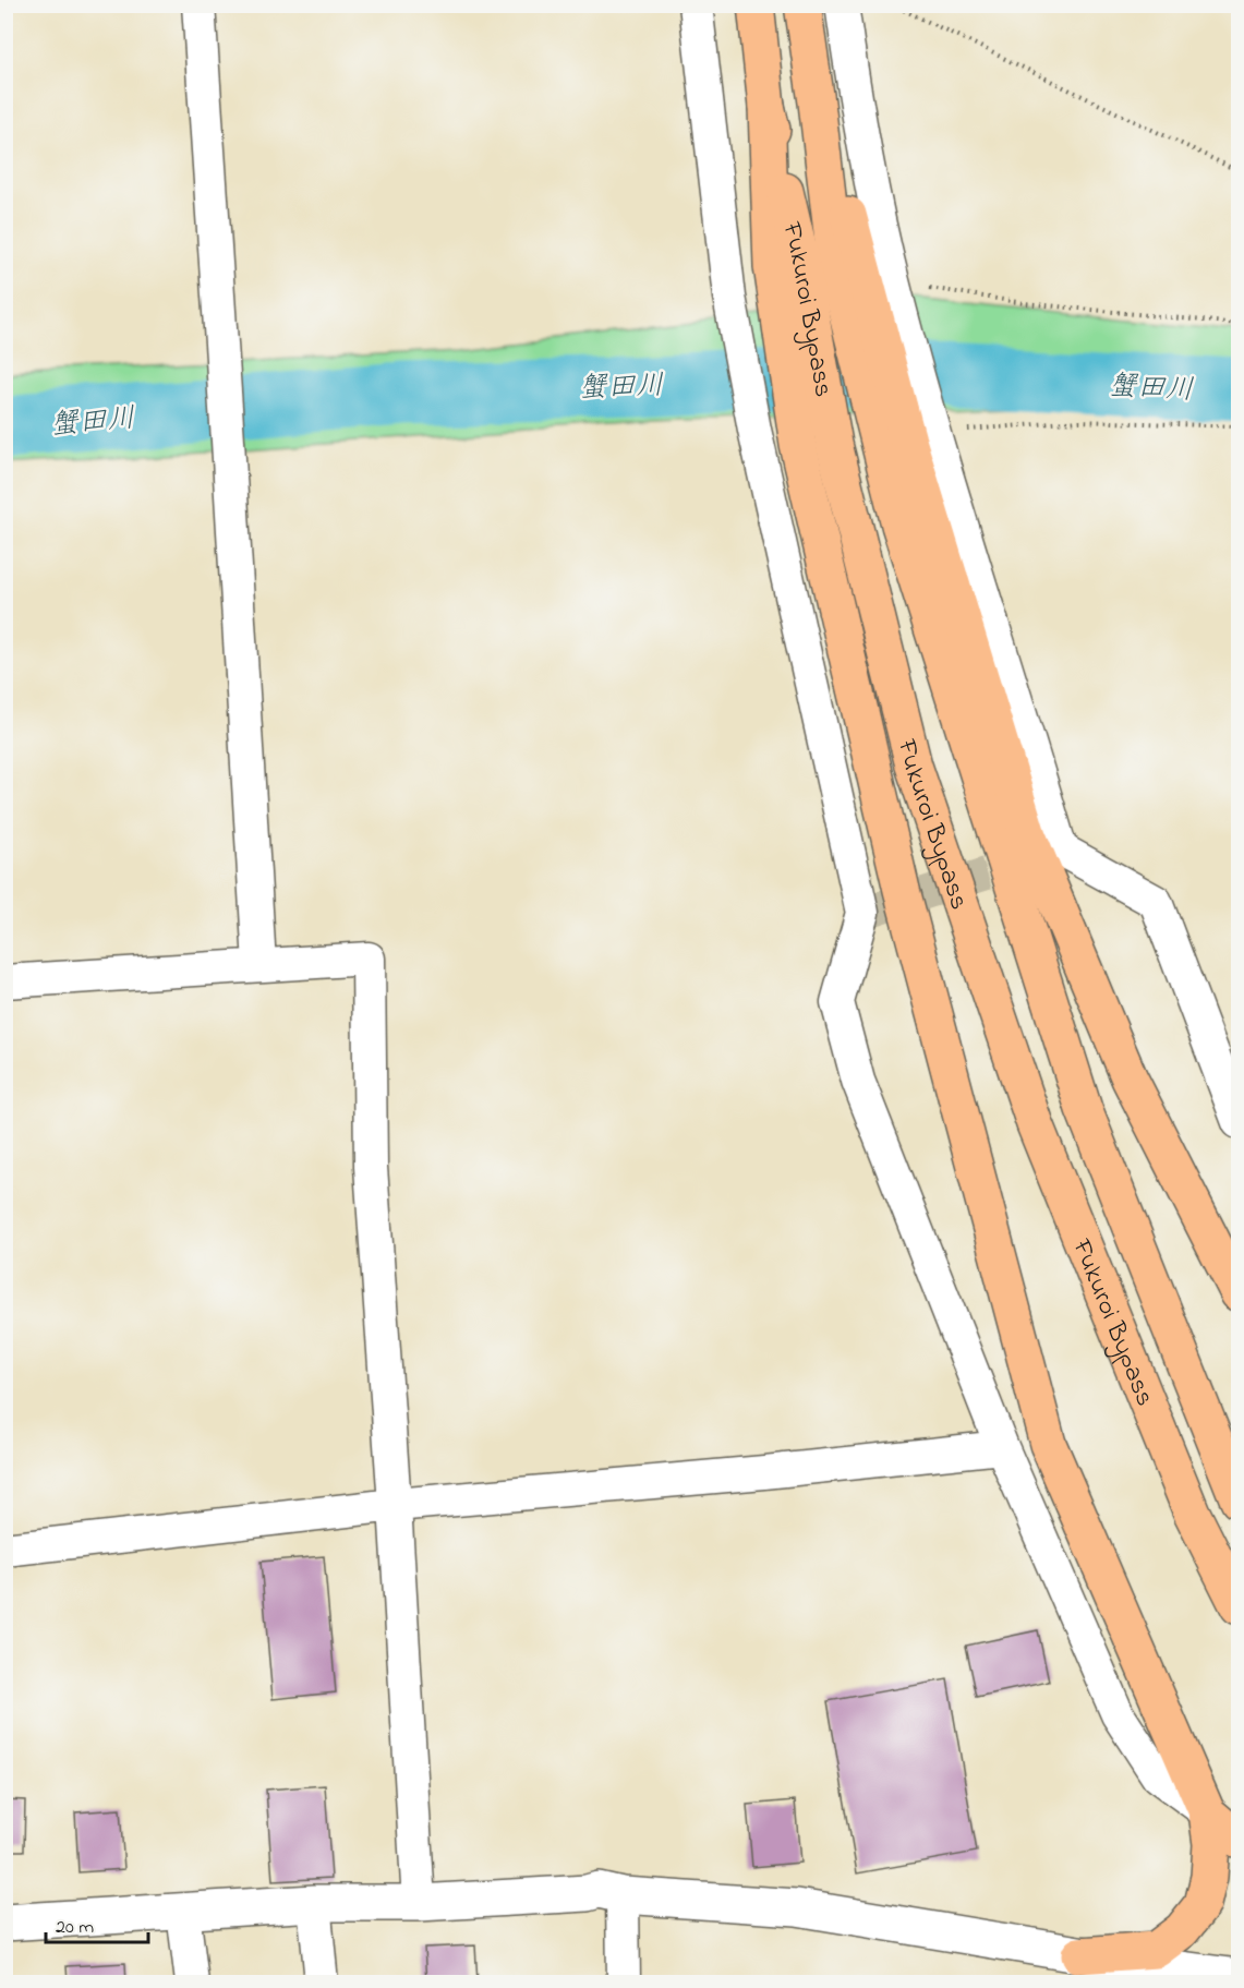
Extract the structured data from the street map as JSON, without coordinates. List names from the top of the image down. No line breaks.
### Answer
{"streets":{"highway":["Fukuroi Bypass"]},"water":["蟹田川"],"scale_bar":"20 m"}
